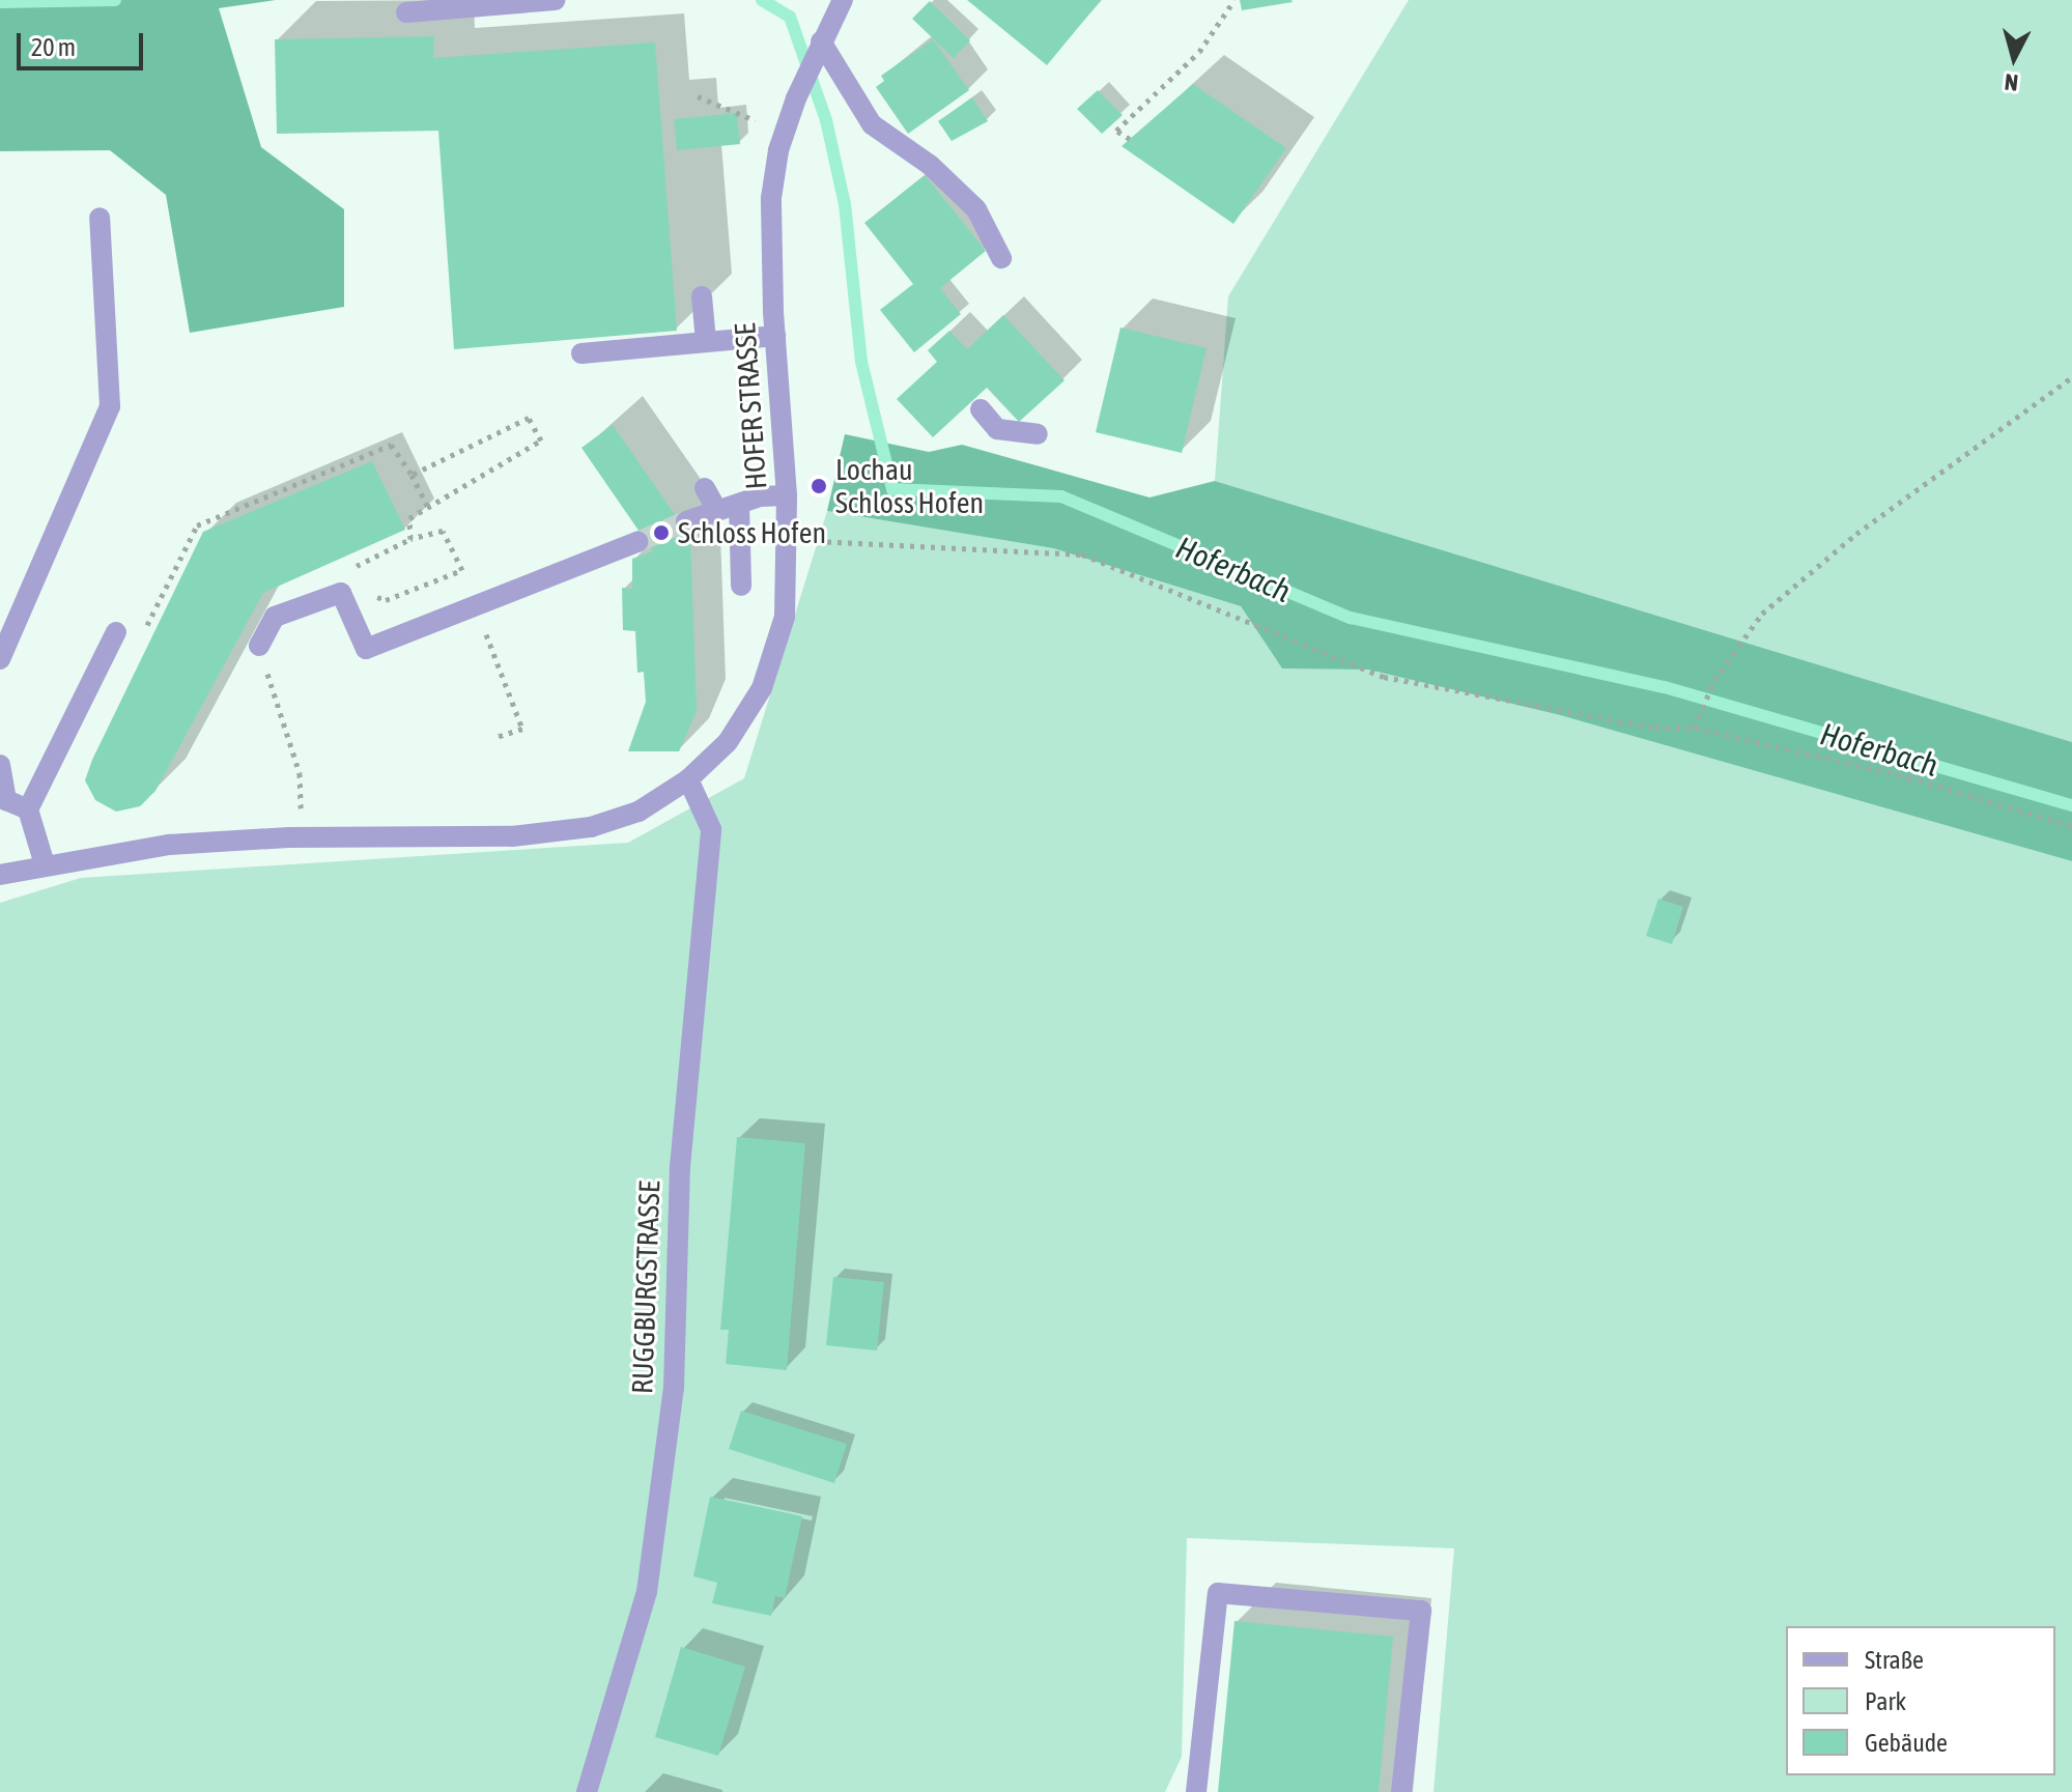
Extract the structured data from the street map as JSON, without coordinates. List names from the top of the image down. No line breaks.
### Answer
{"streets":{"street":["HOFER STRASSE","RUGGBURGSTRASSE"]},"crossings":[["HOFER STRASSE","RUGGBURGSTRASSE"]],"water":["Hoferbach"],"places":["Lochau Schloss Hofen","Schloss Hofen"],"legend":["Straße","Park","Gebäude"],"scale_bar":"20 m","north":"bottom"}
